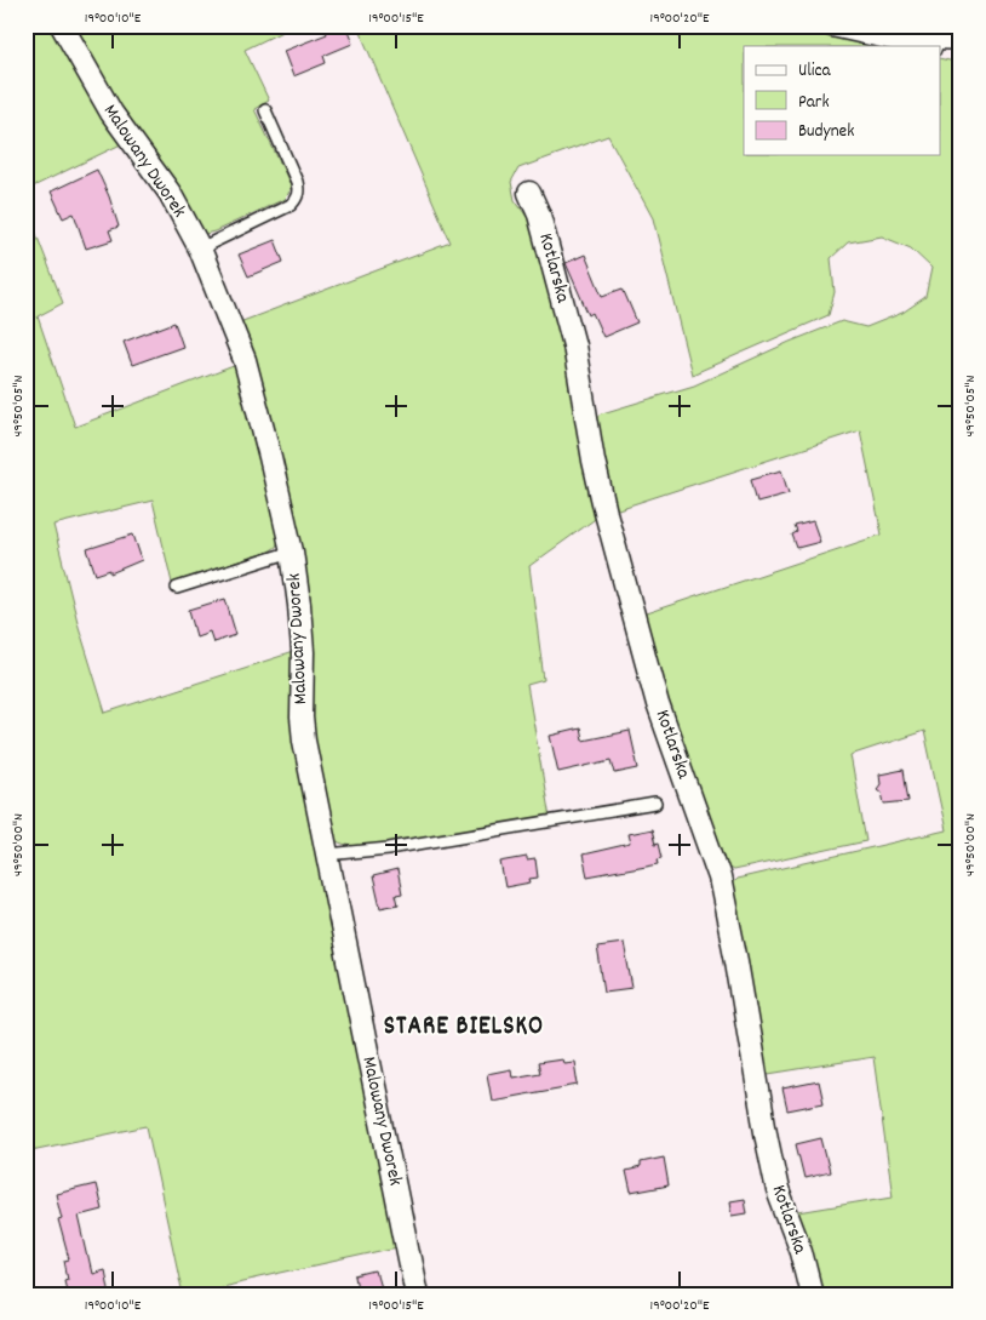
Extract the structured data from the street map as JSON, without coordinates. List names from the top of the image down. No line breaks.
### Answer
{"streets":{"street":["Malowany Dworek","Kotlarska"]},"districts":["STARE BIELSKO"],"legend":["Ulica","Park","Budynek"],"coordinates":["19°00'10\"E","19°00'15\"E","19°00'20\"E","49°50'05\"N","49°50'00\"N"]}
